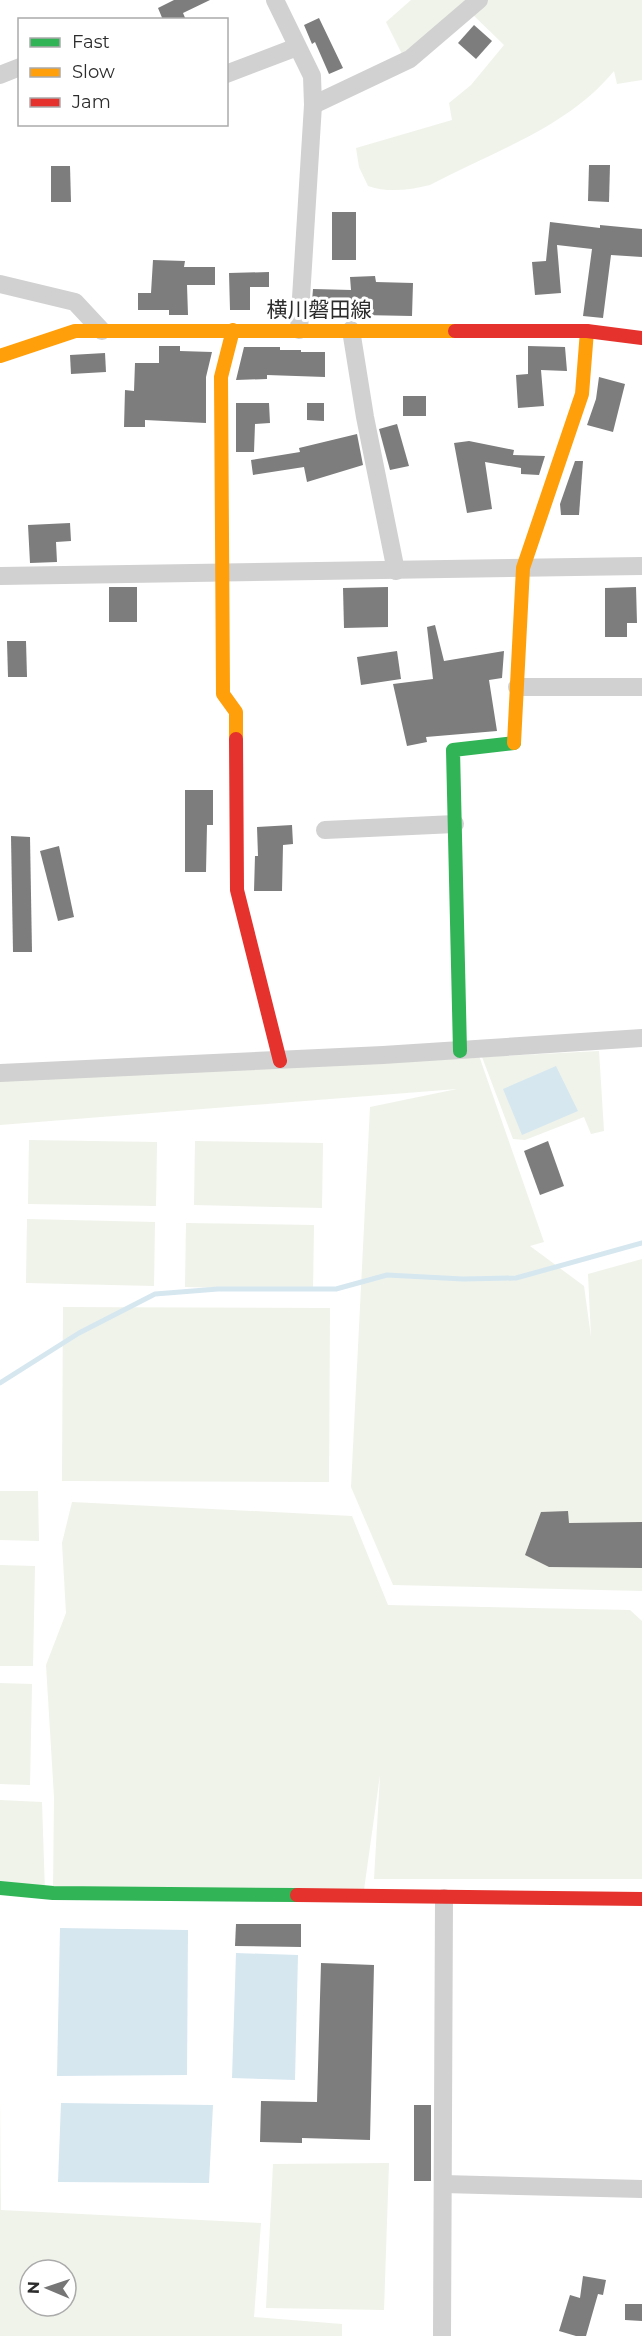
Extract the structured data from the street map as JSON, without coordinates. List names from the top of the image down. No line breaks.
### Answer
{"streets":{"street":["横川磐田線"]},"legend":["Fast","Slow","Jam"],"north":"left"}
